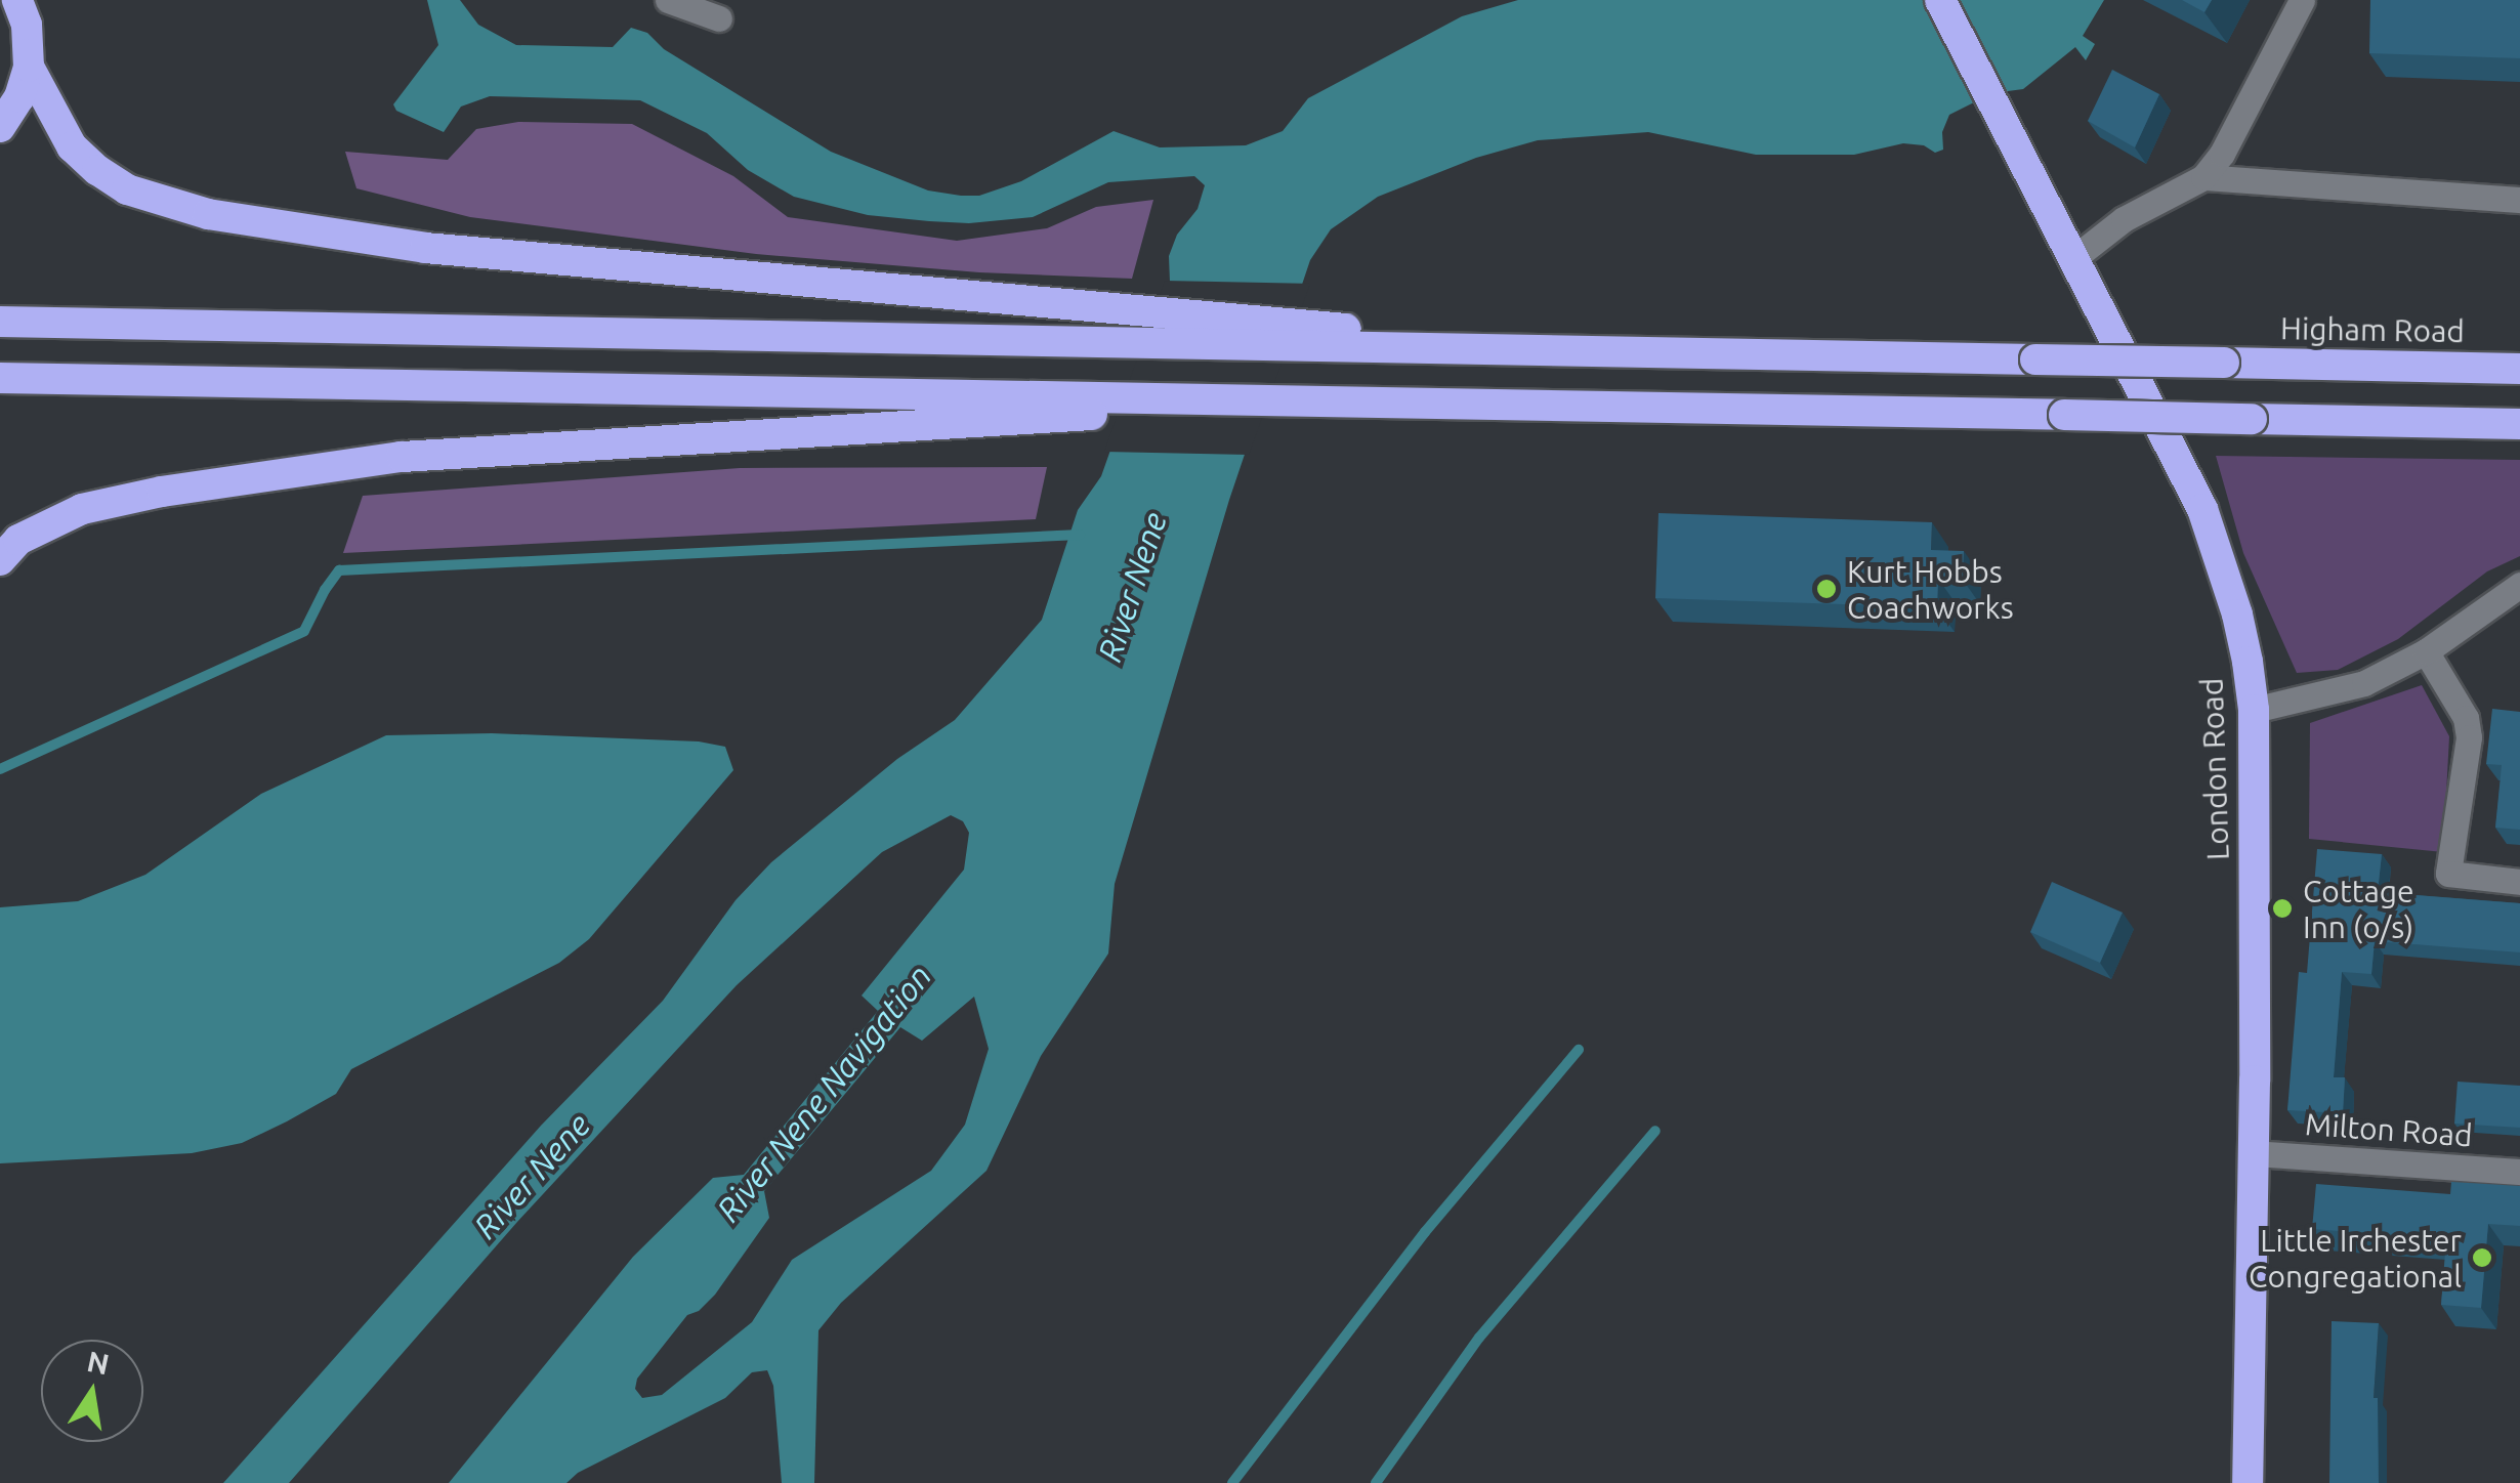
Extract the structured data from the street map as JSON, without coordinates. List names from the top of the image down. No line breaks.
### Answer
{"streets":{"highway":["Higham Road","London Road"],"street":["Milton Road"]},"crossings":[["London Road","Milton Road"]],"water":["River Nene","River Nene Navigation"],"places":["Kurt Hobbs Coachworks","Cottage Inn (o/s)","Little Irchester Congregational"],"north":"top"}
